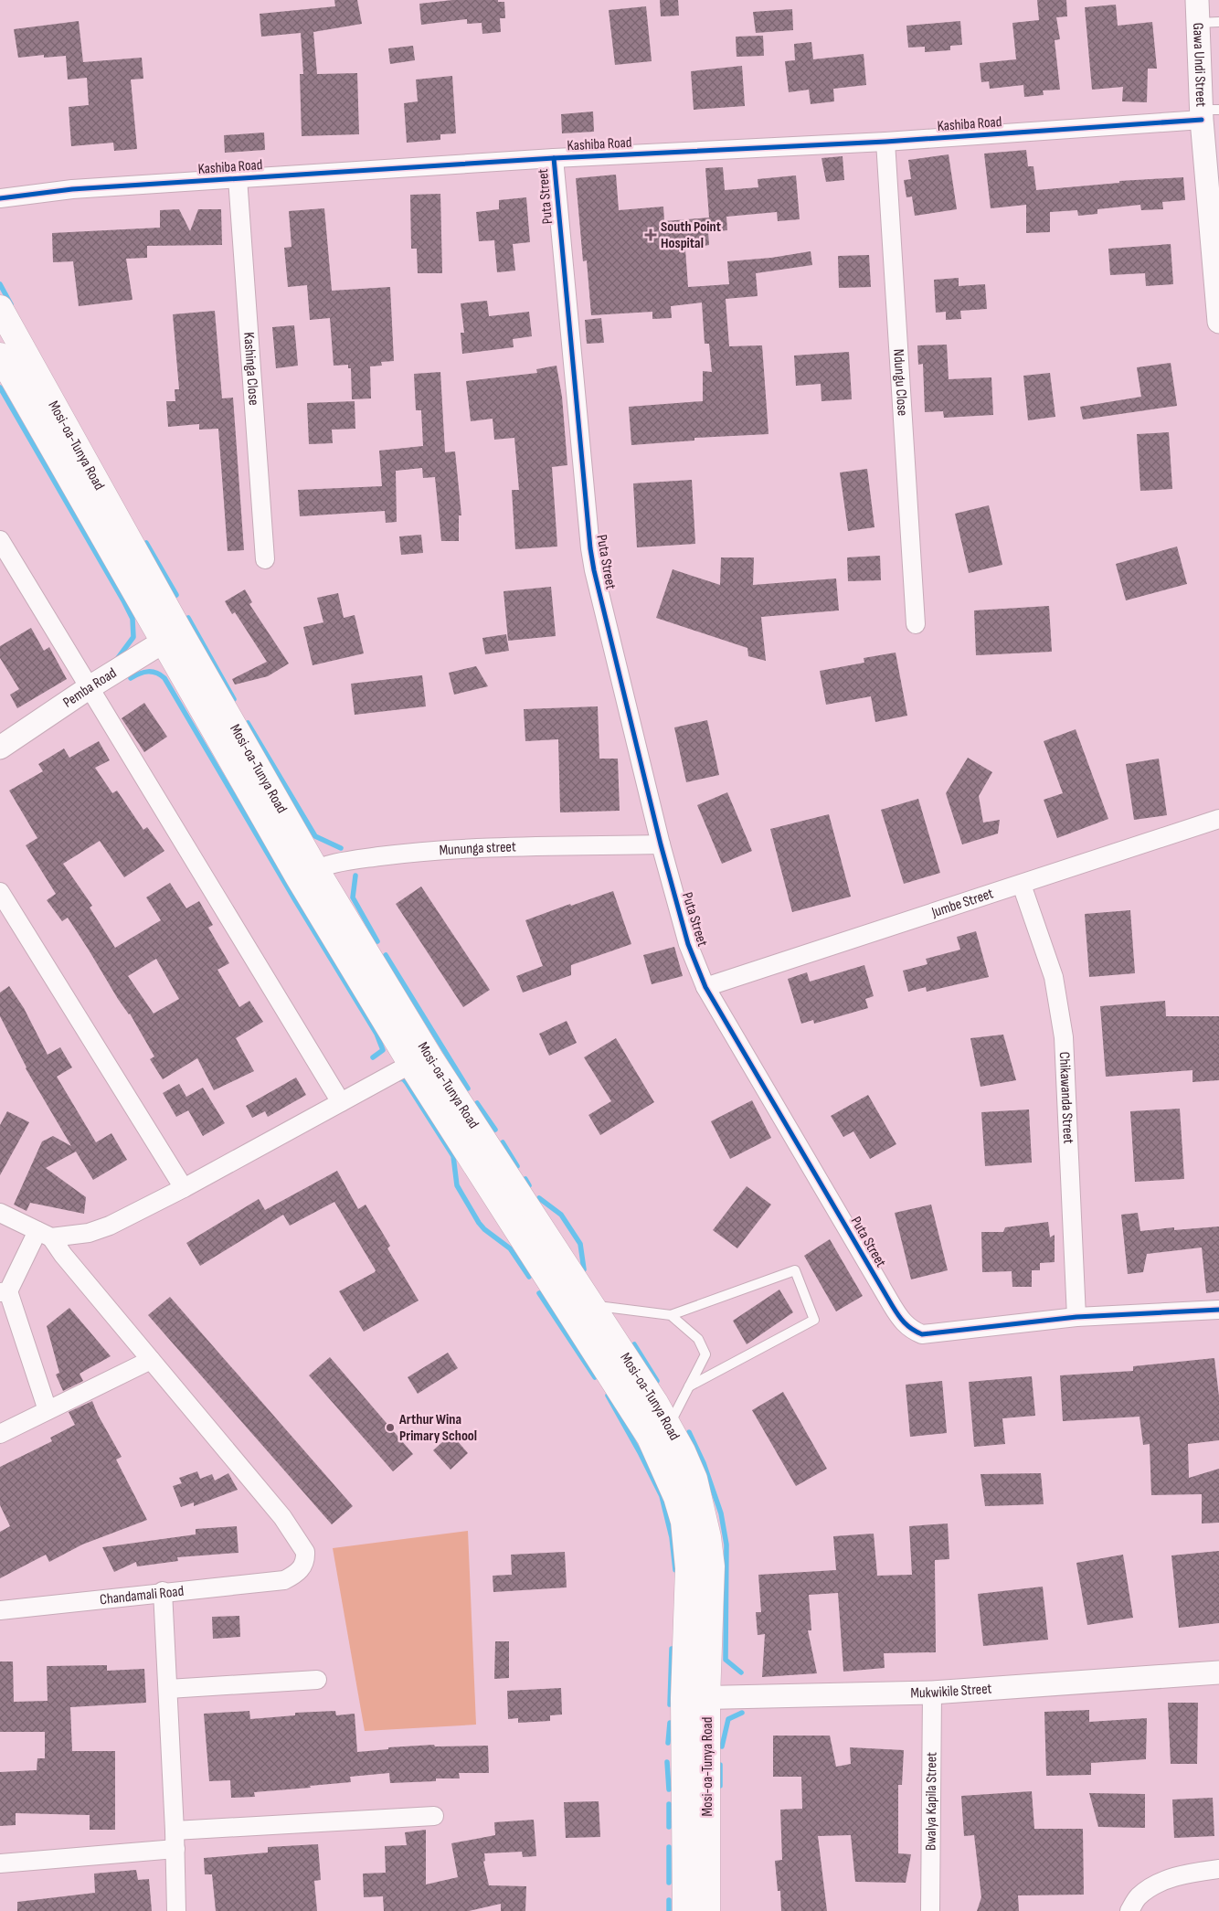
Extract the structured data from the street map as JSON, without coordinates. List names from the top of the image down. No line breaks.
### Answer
{"streets":{"main road":["Mosi-oa-Tunya Road"],"street":["Gawa Undi Street","Kashiba Road","Puta Street","Kashinga Close","Ndungu Close","Pemba Road","Mununga street","Jumbe Street","Chikawanda Street","Chandamali Road","Mukwikile Street","Bwalya Kapila Street"]},"crossings":[["Gawa Undi Street","Kashiba Road"],["Kashiba Road","Puta Street"],["Kashiba Road","Kashinga Close"],["Kashiba Road","Ndungu Close"],["Puta Street","Mununga street"],["Puta Street","Jumbe Street"],["Puta Street","Chikawanda Street"],["Mosi-oa-Tunya Road","Pemba Road"],["Mosi-oa-Tunya Road","Mununga street"],["Mosi-oa-Tunya Road","Mukwikile Street"],["Jumbe Street","Chikawanda Street"],["Mukwikile Street","Bwalya Kapila Street"]],"places":{"health":["South Point Hospital"],"other":["Arthur Wina Primary School"]}}
